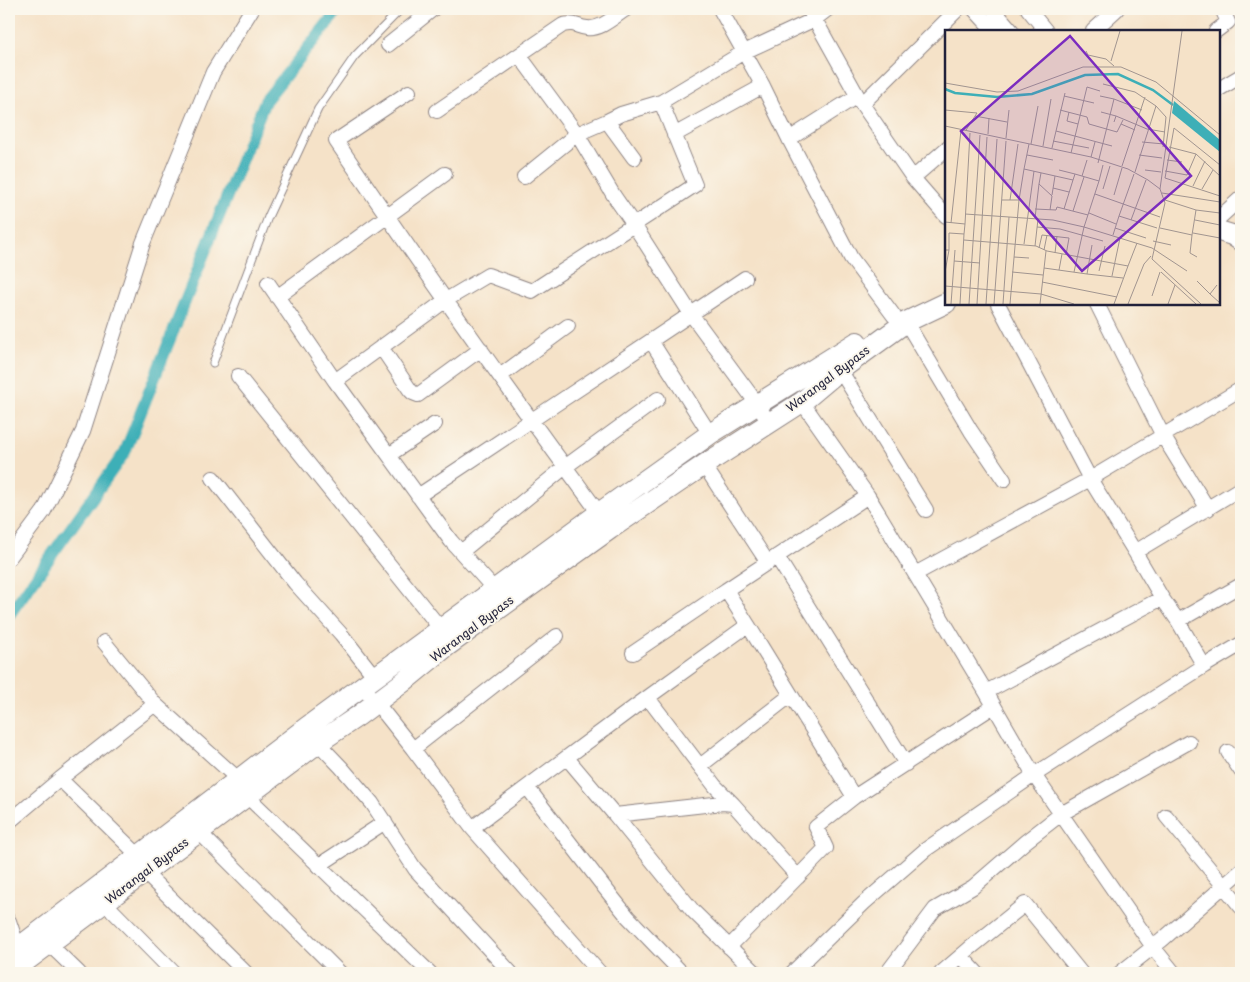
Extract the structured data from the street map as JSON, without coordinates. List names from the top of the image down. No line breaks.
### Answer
{"streets":{"main road":["Warangal Bypass"]}}
